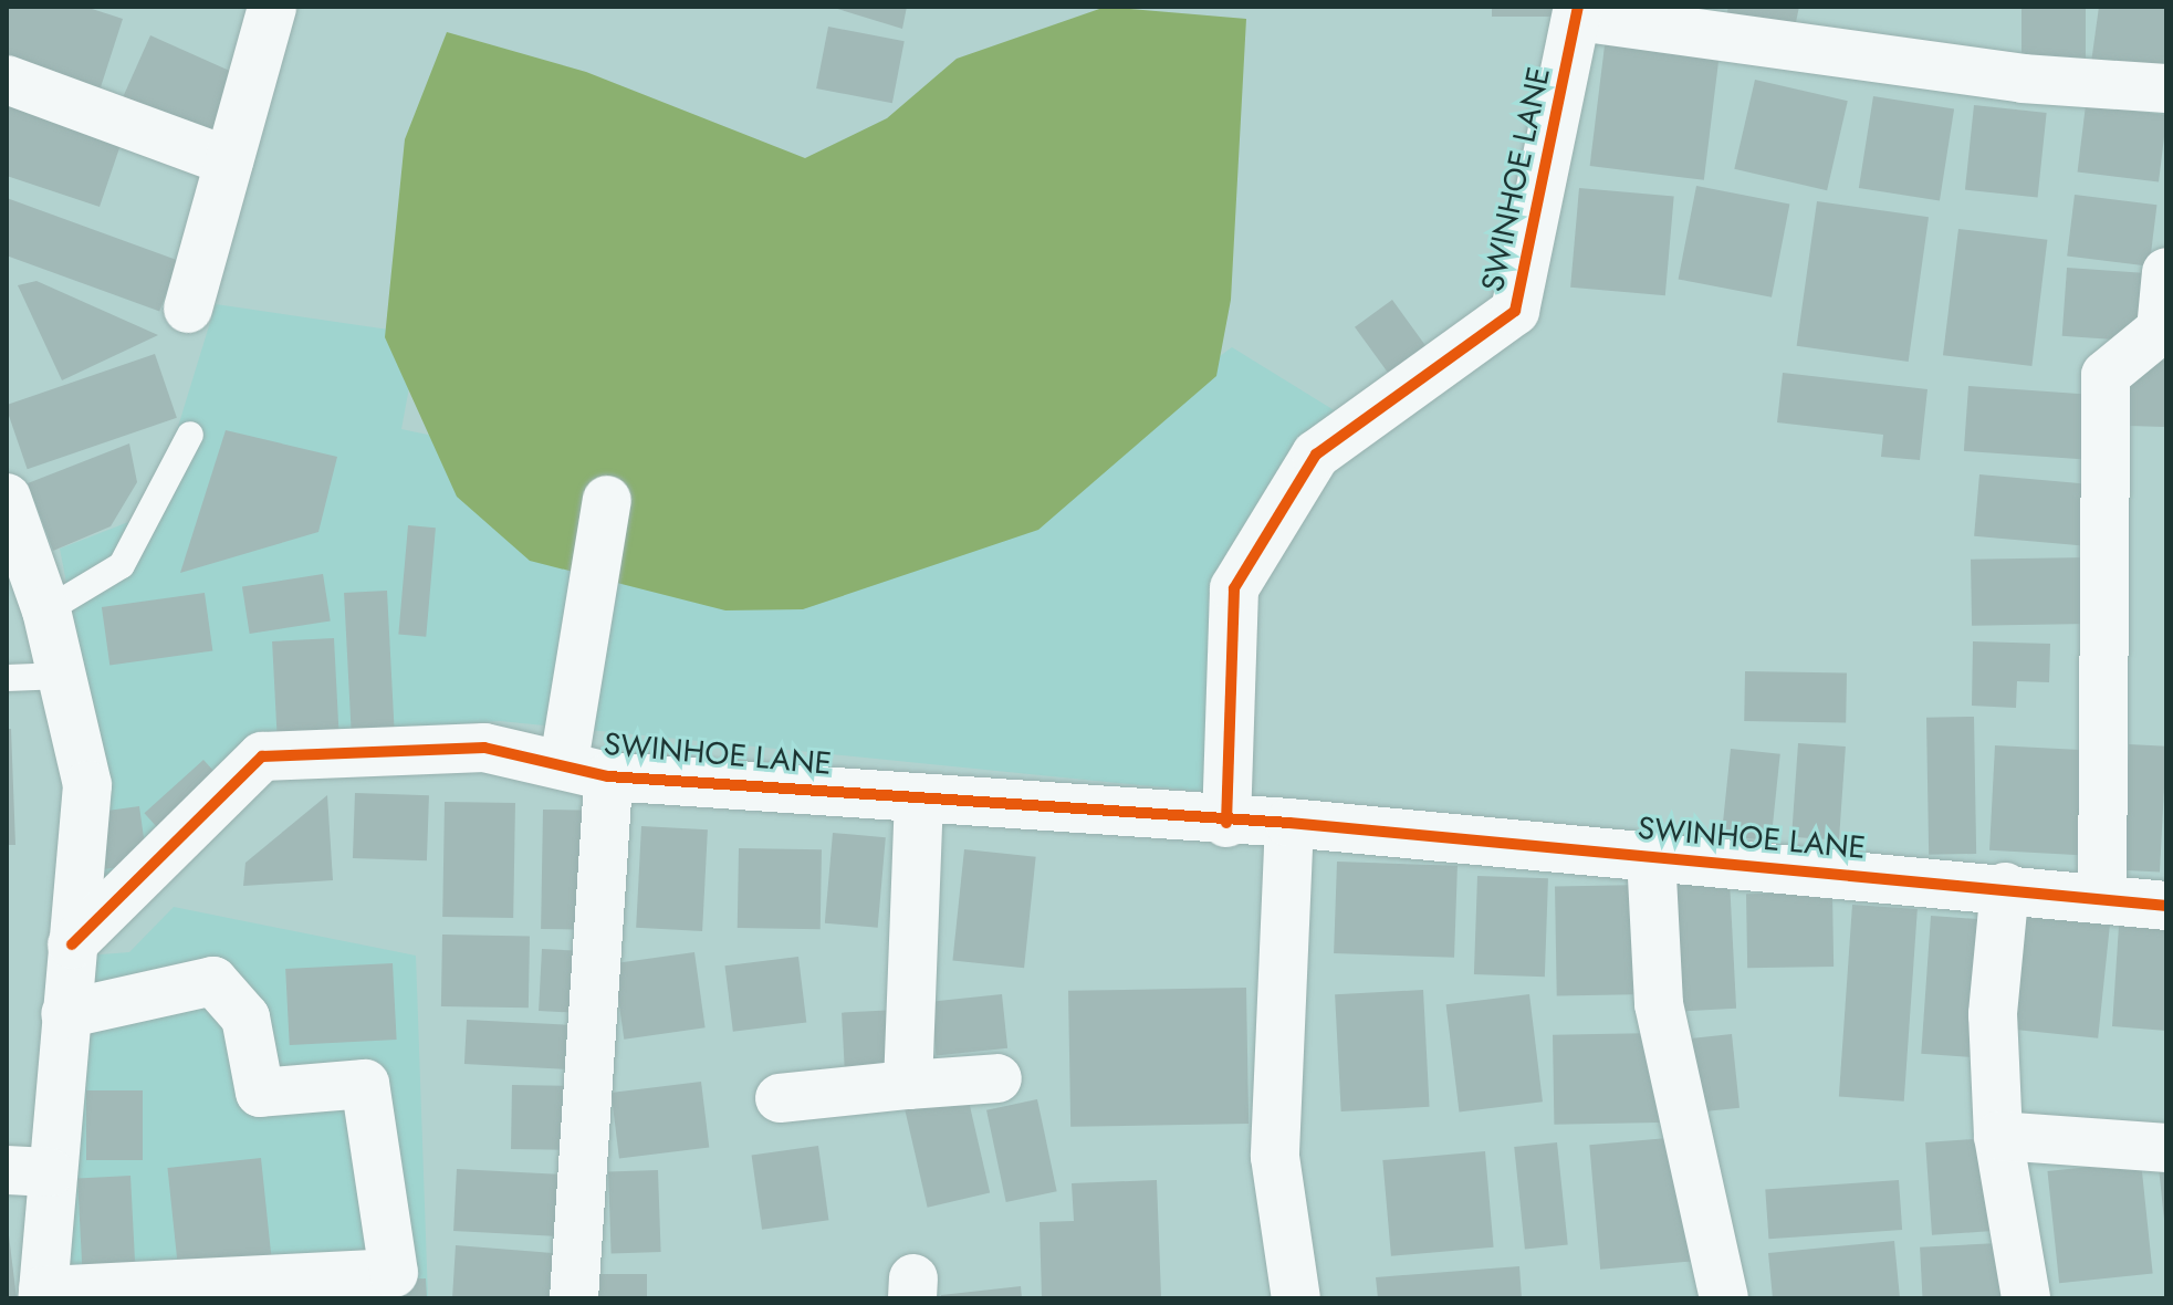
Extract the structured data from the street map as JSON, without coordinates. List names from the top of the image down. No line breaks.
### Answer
{"streets":{"street":["SWINHOE LANE"]}}
